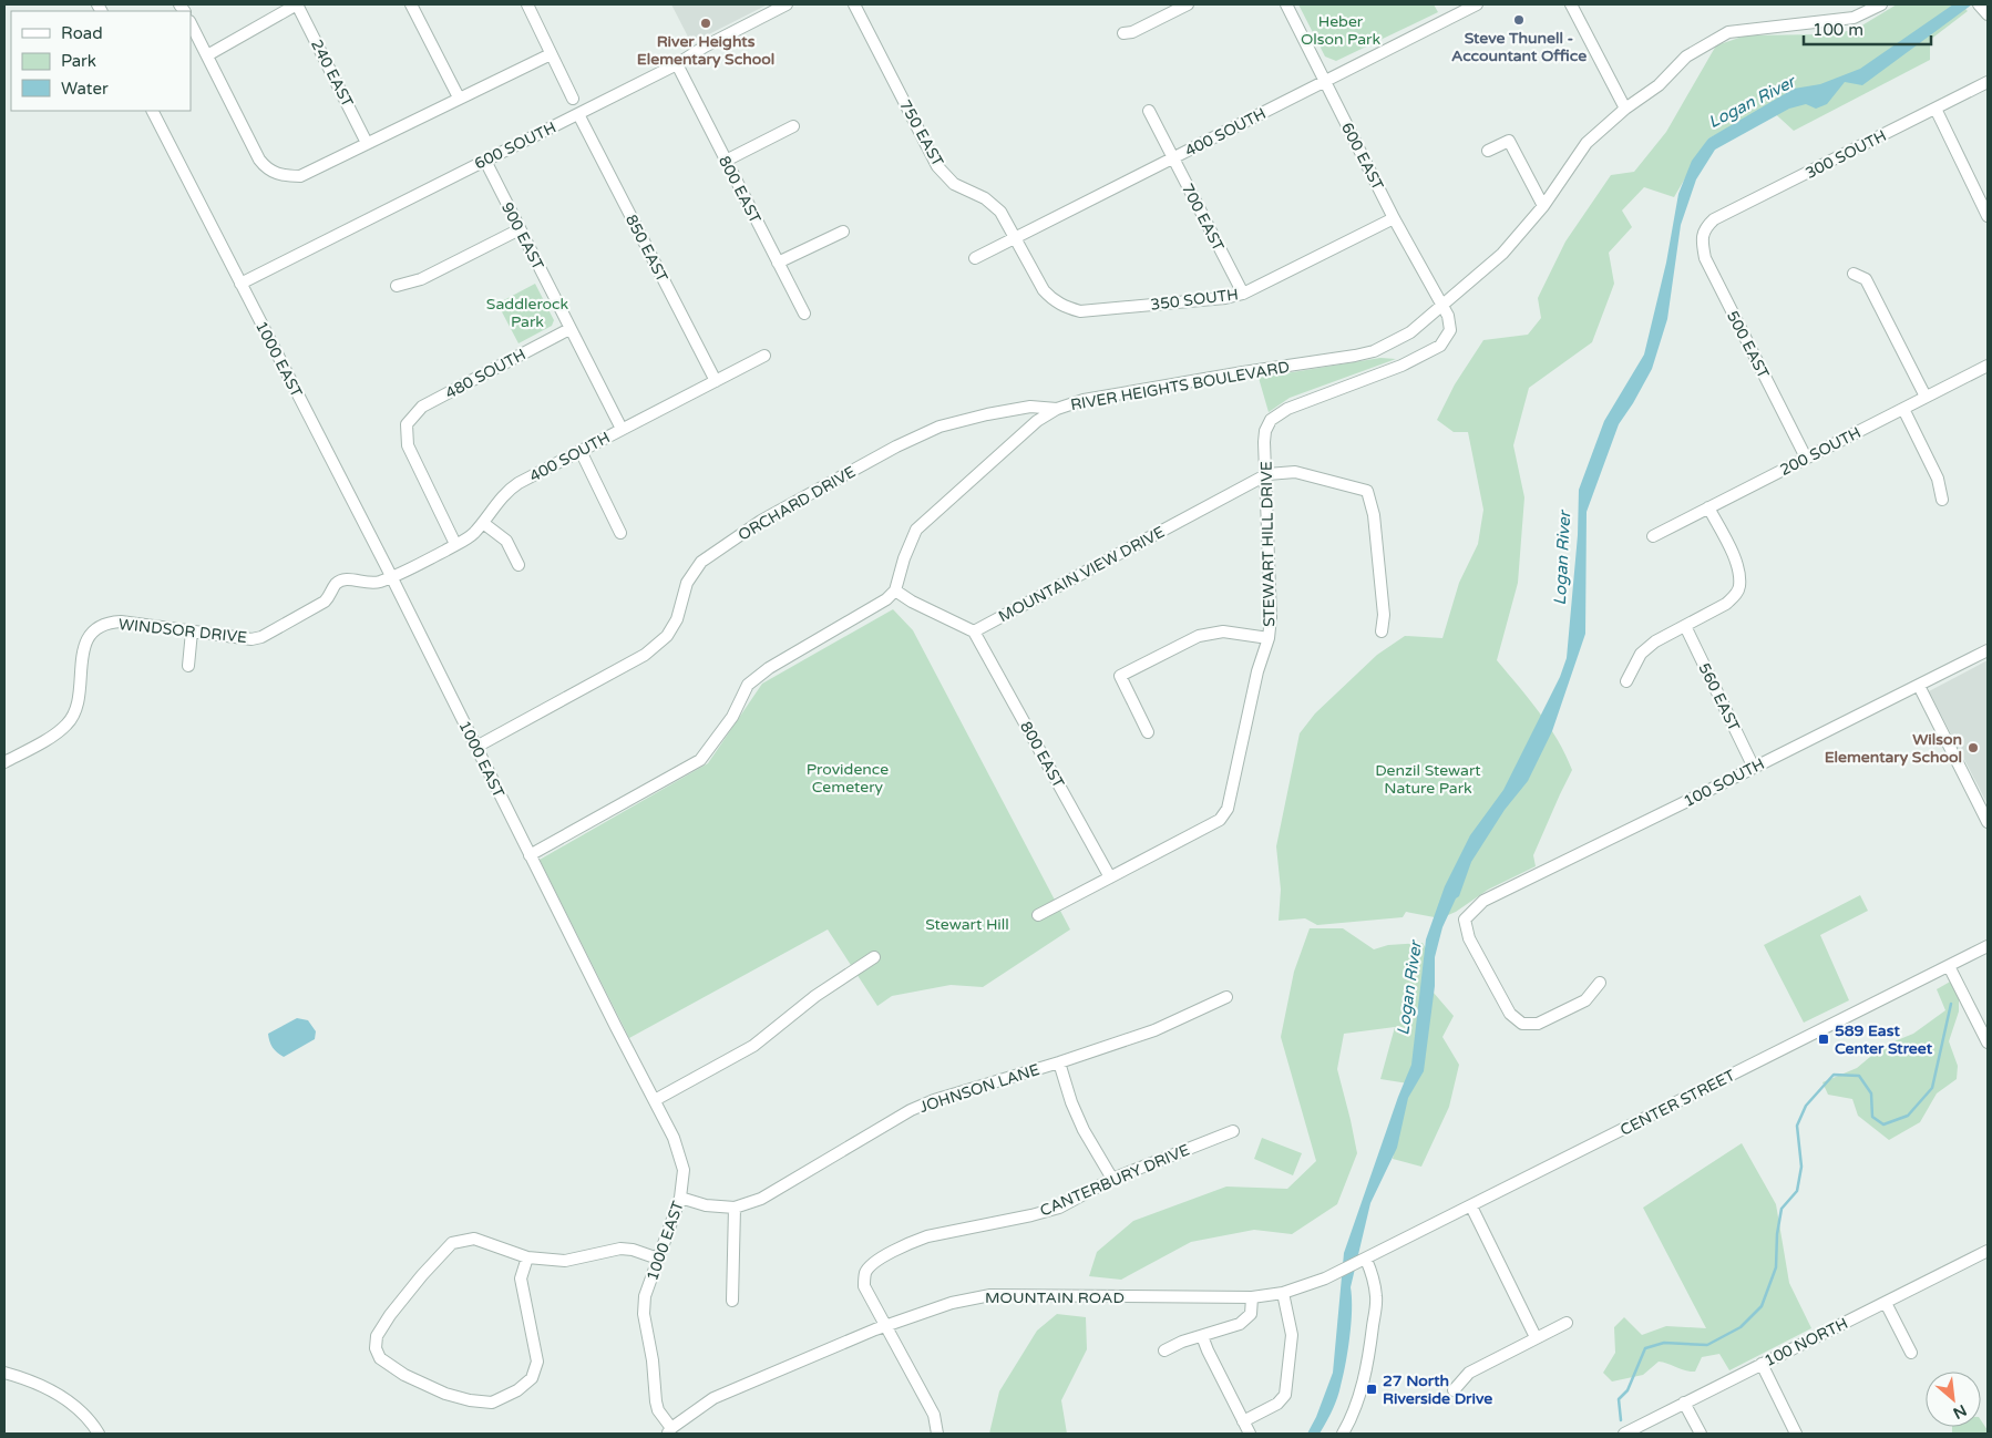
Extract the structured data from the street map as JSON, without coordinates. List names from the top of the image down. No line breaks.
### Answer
{"streets":{"street":["240 EAST","400 SOUTH","750 EAST","600 SOUTH","300 SOUTH","600 EAST","800 EAST","700 EAST","900 EAST","850 EAST","350 SOUTH","500 EAST","1000 EAST","480 SOUTH","RIVER HEIGHTS BOULEVARD","200 SOUTH","ORCHARD DRIVE","STEWART HILL DRIVE","MOUNTAIN VIEW DRIVE","WINDSOR DRIVE","560 EAST","100 SOUTH","JOHNSON LANE","CENTER STREET","CANTERBURY DRIVE","MOUNTAIN ROAD","100 NORTH"]},"crossings":[["400 SOUTH","750 EAST"],["400 SOUTH","600 EAST"],["400 SOUTH","700 EAST"],["400 SOUTH","900 EAST"],["400 SOUTH","850 EAST"],["400 SOUTH","350 SOUTH"],["400 SOUTH","1000 EAST"],["400 SOUTH","480 SOUTH"],["400 SOUTH","WINDSOR DRIVE"],["750 EAST","350 SOUTH"],["600 SOUTH","800 EAST"],["600 SOUTH","900 EAST"],["600 SOUTH","850 EAST"],["600 SOUTH","1000 EAST"],["300 SOUTH","500 EAST"],["600 EAST","350 SOUTH"],["600 EAST","RIVER HEIGHTS BOULEVARD"],["600 EAST","STEWART HILL DRIVE"],["800 EAST","STEWART HILL DRIVE"],["800 EAST","MOUNTAIN VIEW DRIVE"],["700 EAST","350 SOUTH"],["900 EAST","480 SOUTH"],["500 EAST","200 SOUTH"],["1000 EAST","ORCHARD DRIVE"],["1000 EAST","WINDSOR DRIVE"],["1000 EAST","JOHNSON LANE"],["1000 EAST","MOUNTAIN ROAD"],["RIVER HEIGHTS BOULEVARD","ORCHARD DRIVE"],["RIVER HEIGHTS BOULEVARD","STEWART HILL DRIVE"],["STEWART HILL DRIVE","MOUNTAIN VIEW DRIVE"],["560 EAST","100 SOUTH"],["CENTER STREET","MOUNTAIN ROAD"],["CANTERBURY DRIVE","MOUNTAIN ROAD"]],"water":["Logan River"],"parks":["Heber Olson Park","Saddlerock Park","Providence Cemetery","Denzil Stewart Nature Park","Stewart Hill"],"places":{"other":["Steve Thunell - Accountant Office","River Heights Elementary School","Wilson Elementary School"],"transit":["589 East Center Street","27 North Riverside Drive"]},"legend":["Road","Park","Water"],"scale_bar":"100 m","north":"bottom right"}
